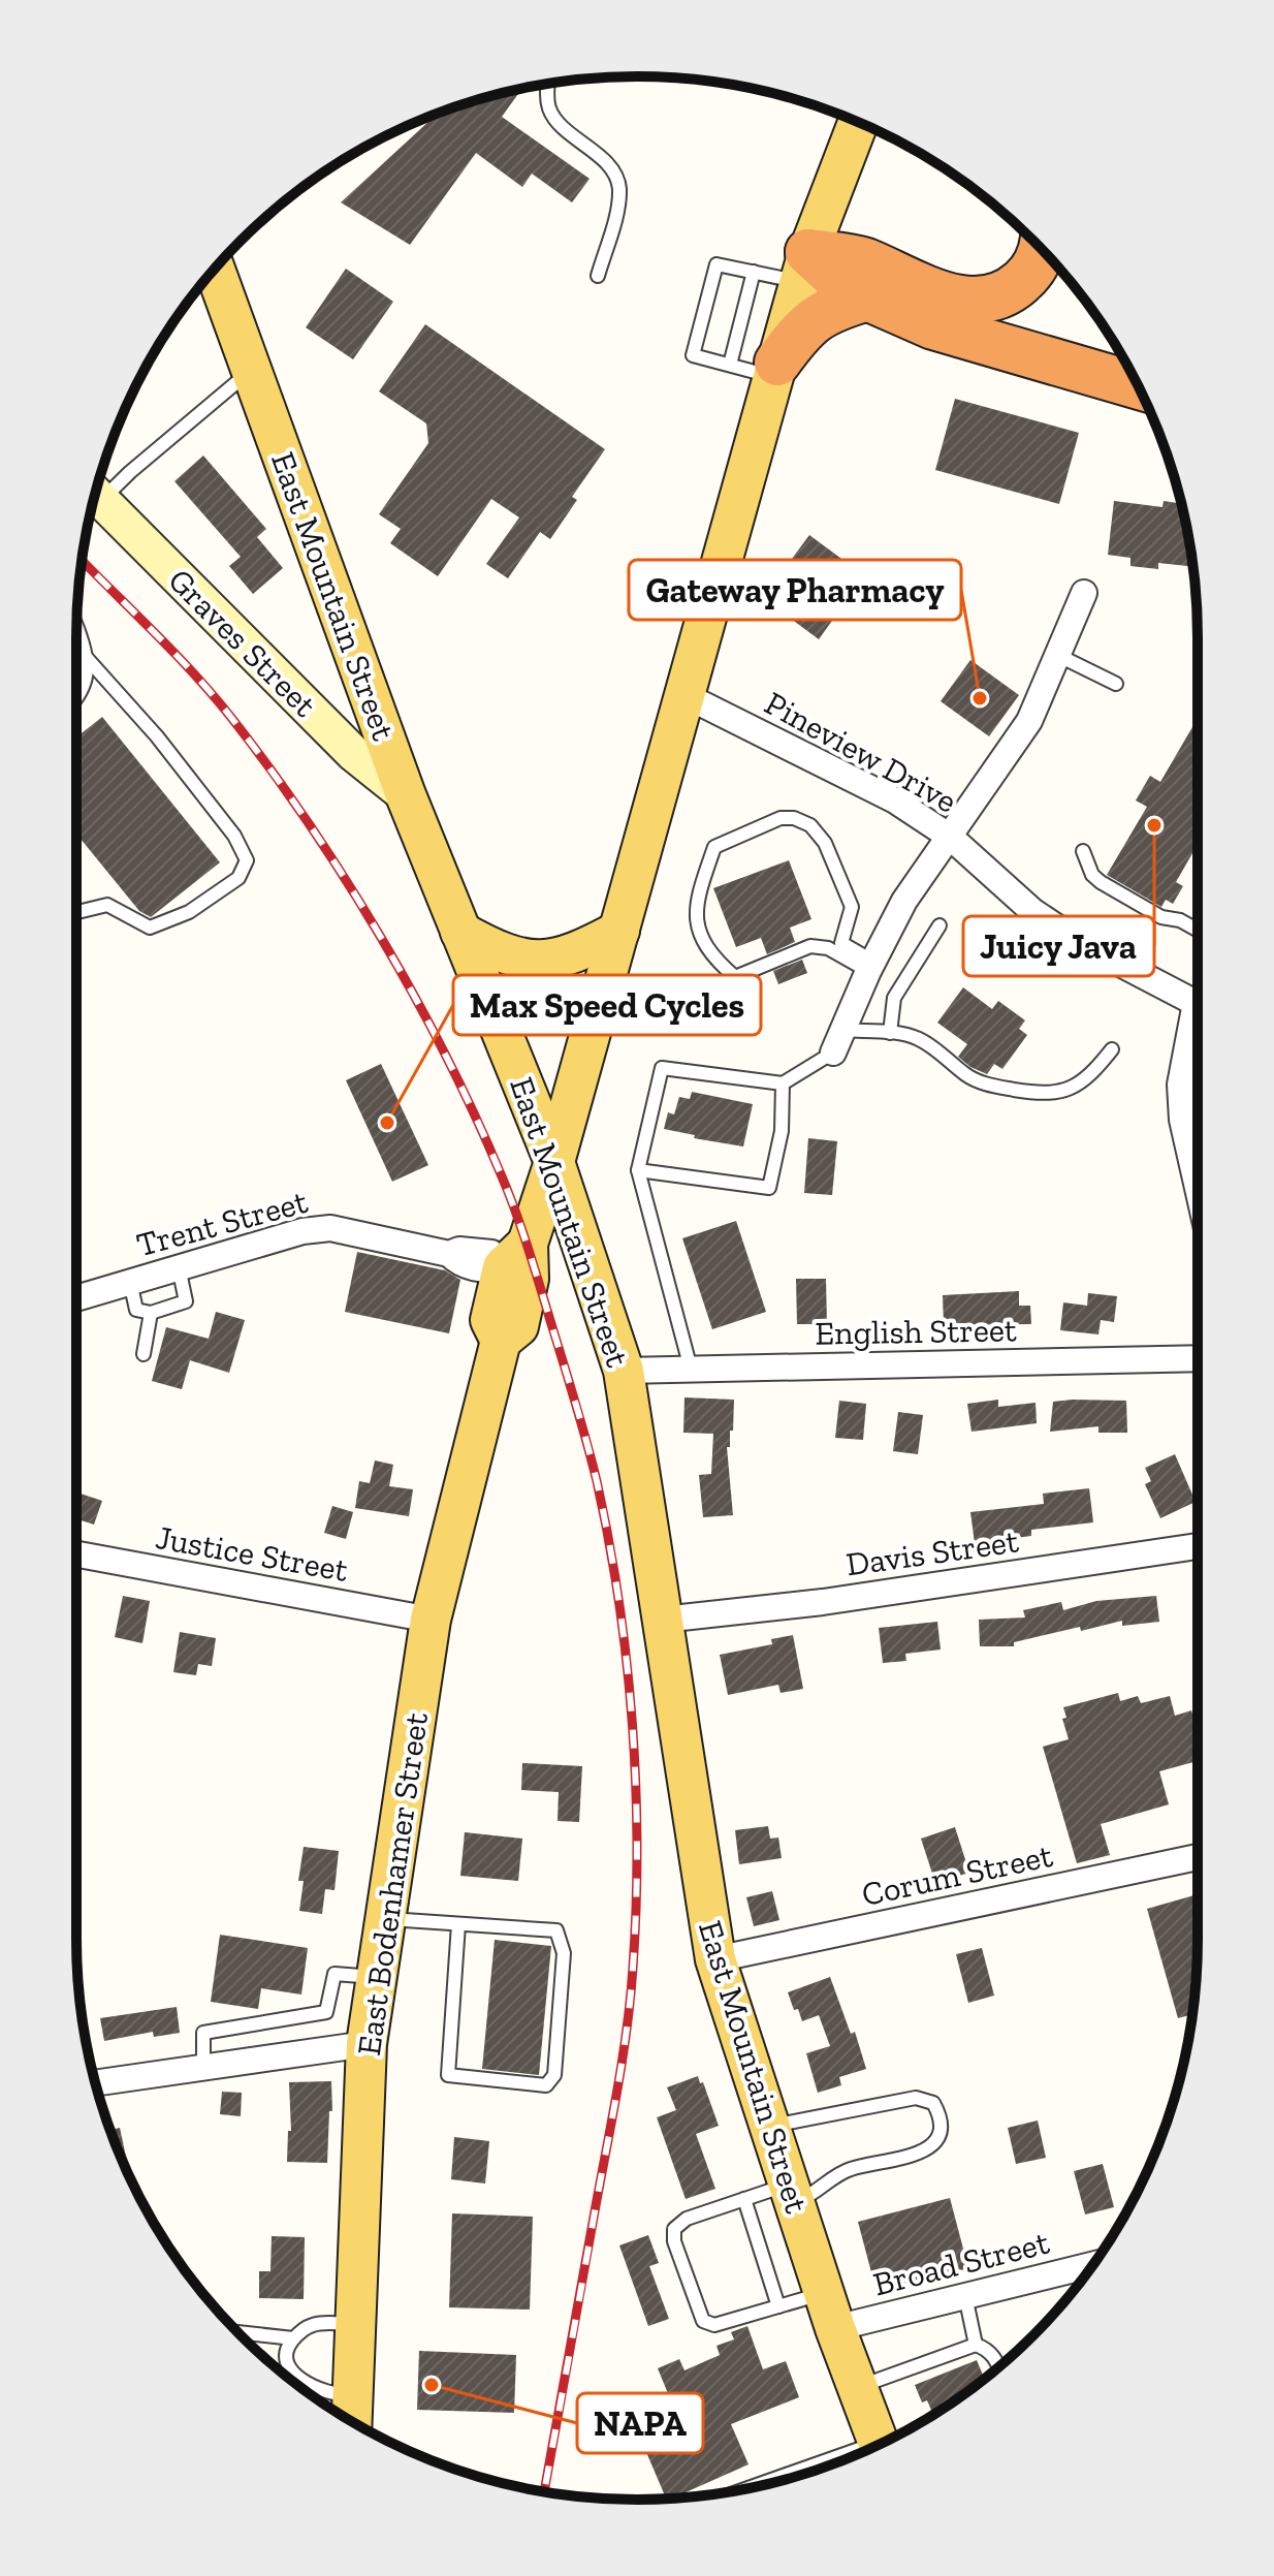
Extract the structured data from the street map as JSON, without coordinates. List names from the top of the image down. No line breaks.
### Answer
{"streets":{"main road":["East Mountain Street","East Bodenhamer Street"],"street":["Graves Street","Pineview Drive","Trent Street","English Street","Davis Street","Justice Street","Corum Street","Broad Street"]},"crossings":[["East Mountain Street","Graves Street"],["East Mountain Street","English Street"],["East Mountain Street","Davis Street"],["East Mountain Street","Corum Street"],["East Mountain Street","East Bodenhamer Street"],["East Mountain Street","Broad Street"],["Pineview Drive","East Bodenhamer Street"],["Trent Street","East Bodenhamer Street"],["Justice Street","East Bodenhamer Street"]],"places":["Gateway Pharmacy","Juicy Java","Max Speed Cycles","NAPA"]}
